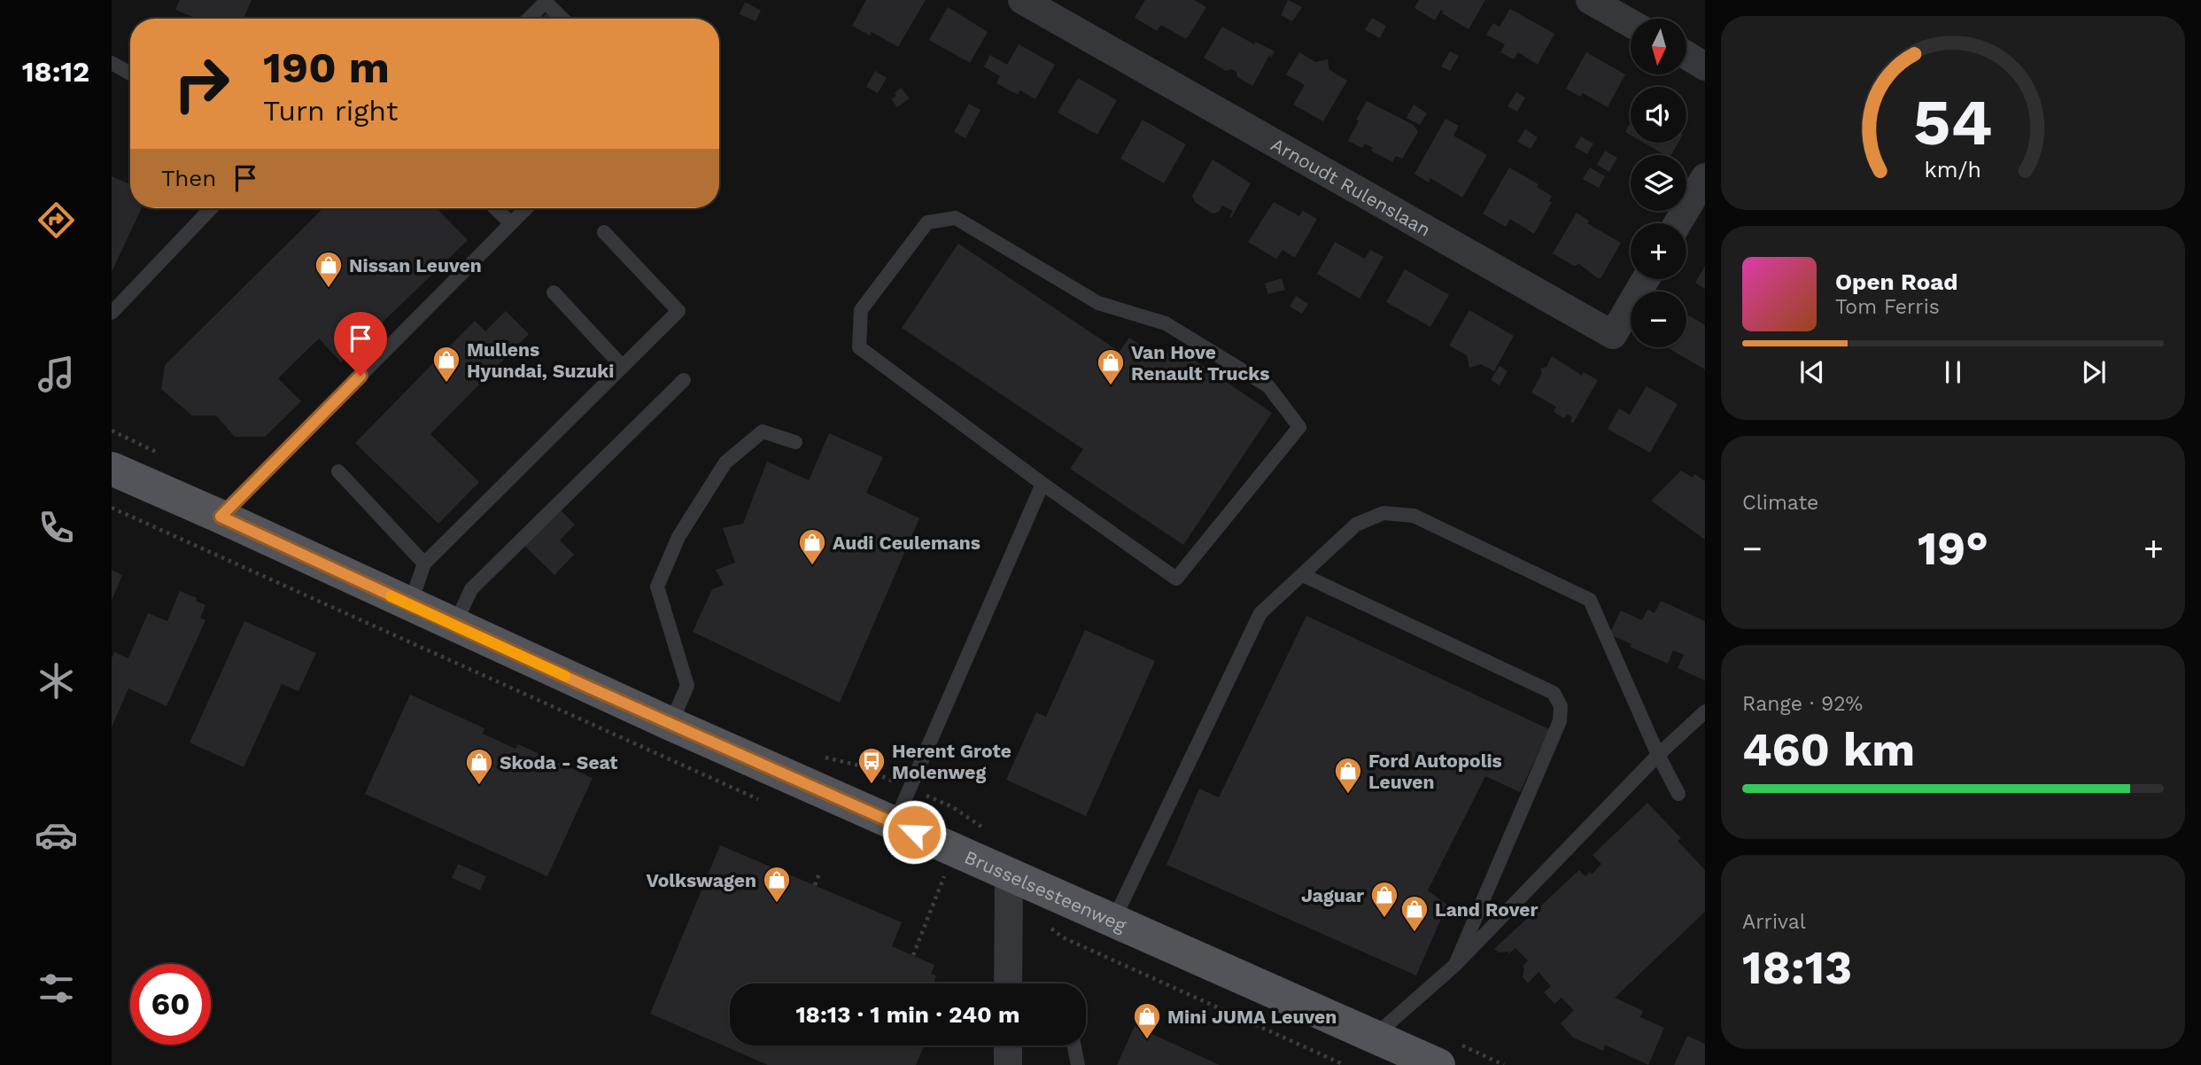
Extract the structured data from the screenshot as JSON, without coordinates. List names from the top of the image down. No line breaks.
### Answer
{"streets":{"main road":["Brusselsesteenweg"],"street":["Arnoudt Rulenslaan"]},"places":{"shop":["Nissan Leuven","Mullens Hyundai, Suzuki","Van Hove Renault Trucks","Audi Ceulemans","Skoda - Seat","Ford Autopolis Leuven","Volkswagen","Jaguar","Land Rover","Mini JUMA Leuven"],"bus stop":["Herent Grote Molenweg"]},"north":"bottom","page":{"tabs":"18:12","map_buttons":["+","−"],"turn":["190 m","Turn right"],"then":"Then","song":["Open Road","Tom Ferris"],"tile":["Climate",["Range · 92%","460 km"],["Arrival","18:13"]],"heat":["−","19°","+"],"limit":"60","trip":"18:13 · 1 min · 240 m","gauge":["54","km/h"]}}
